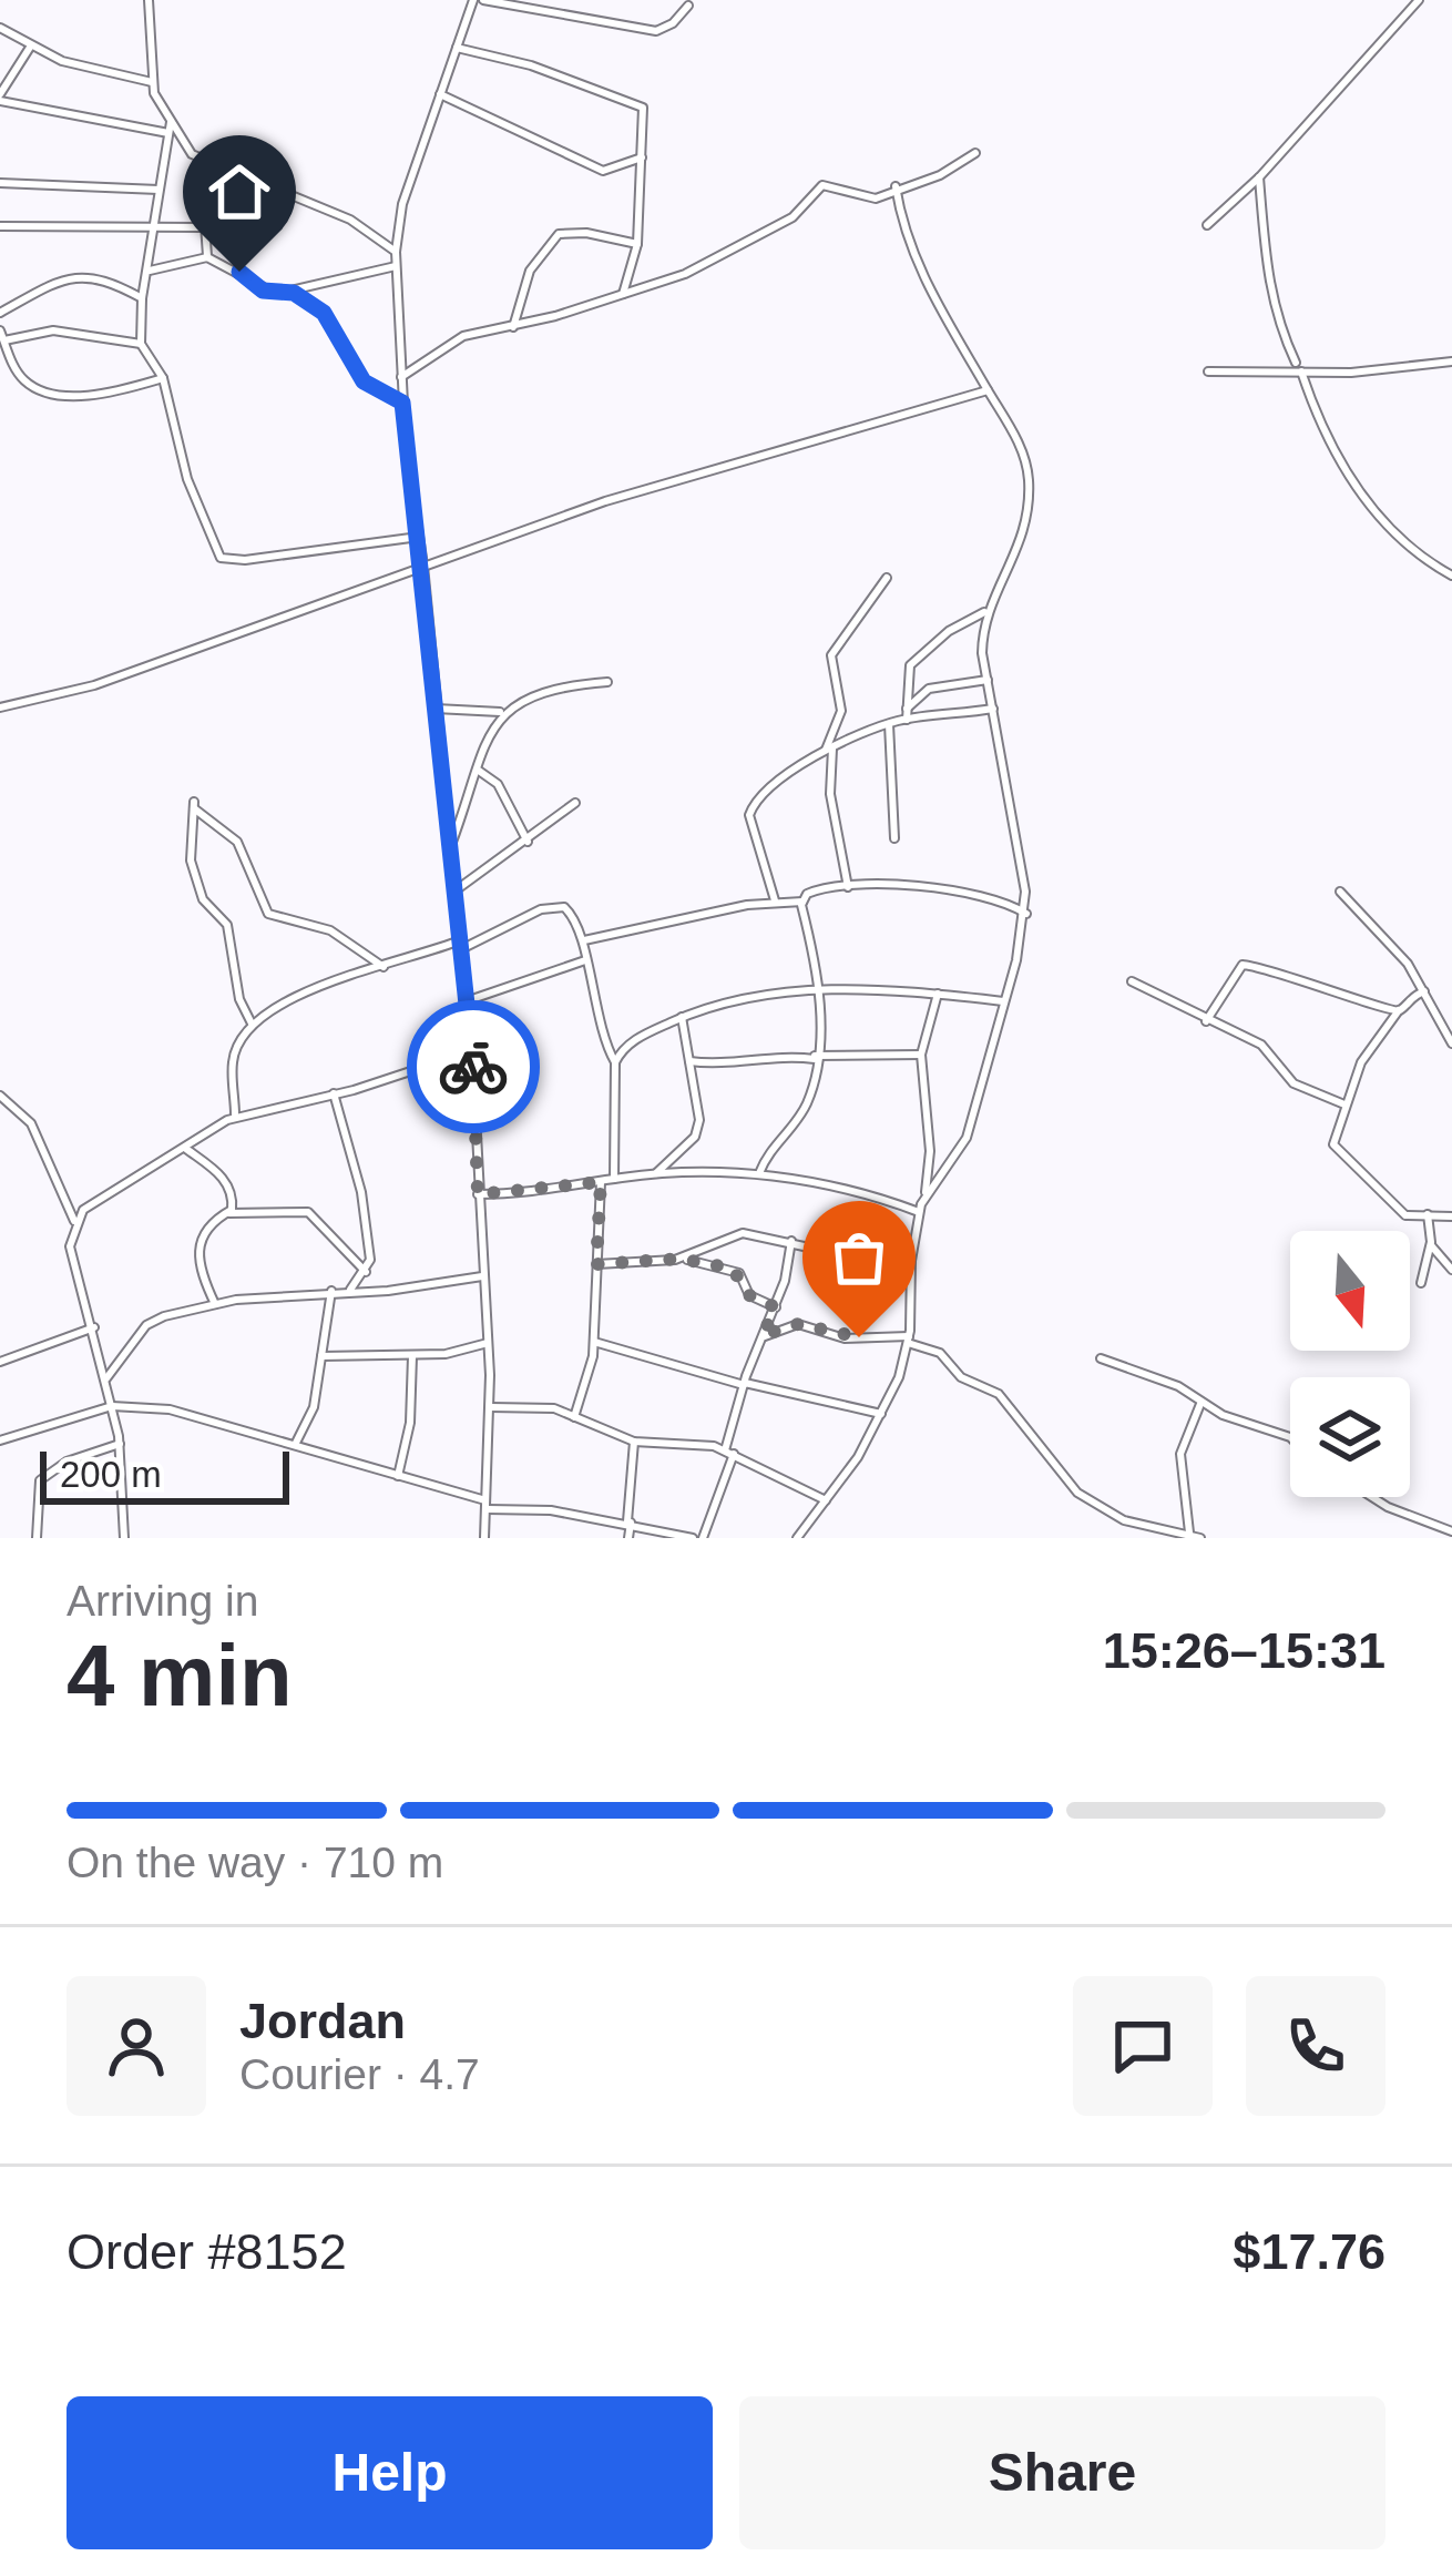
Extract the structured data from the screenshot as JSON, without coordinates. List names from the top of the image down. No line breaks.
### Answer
{"scale_bar":"200 m","north":"bottom","page":{"scale":"200 m","heading":["4 min","Arriving in","15:26–15:31"],"panel":["Jordan","Courier · 4.7","Order #8152","$17.76"],"bar":"On the way · 710 m","buttons":["Help","Share"]}}
